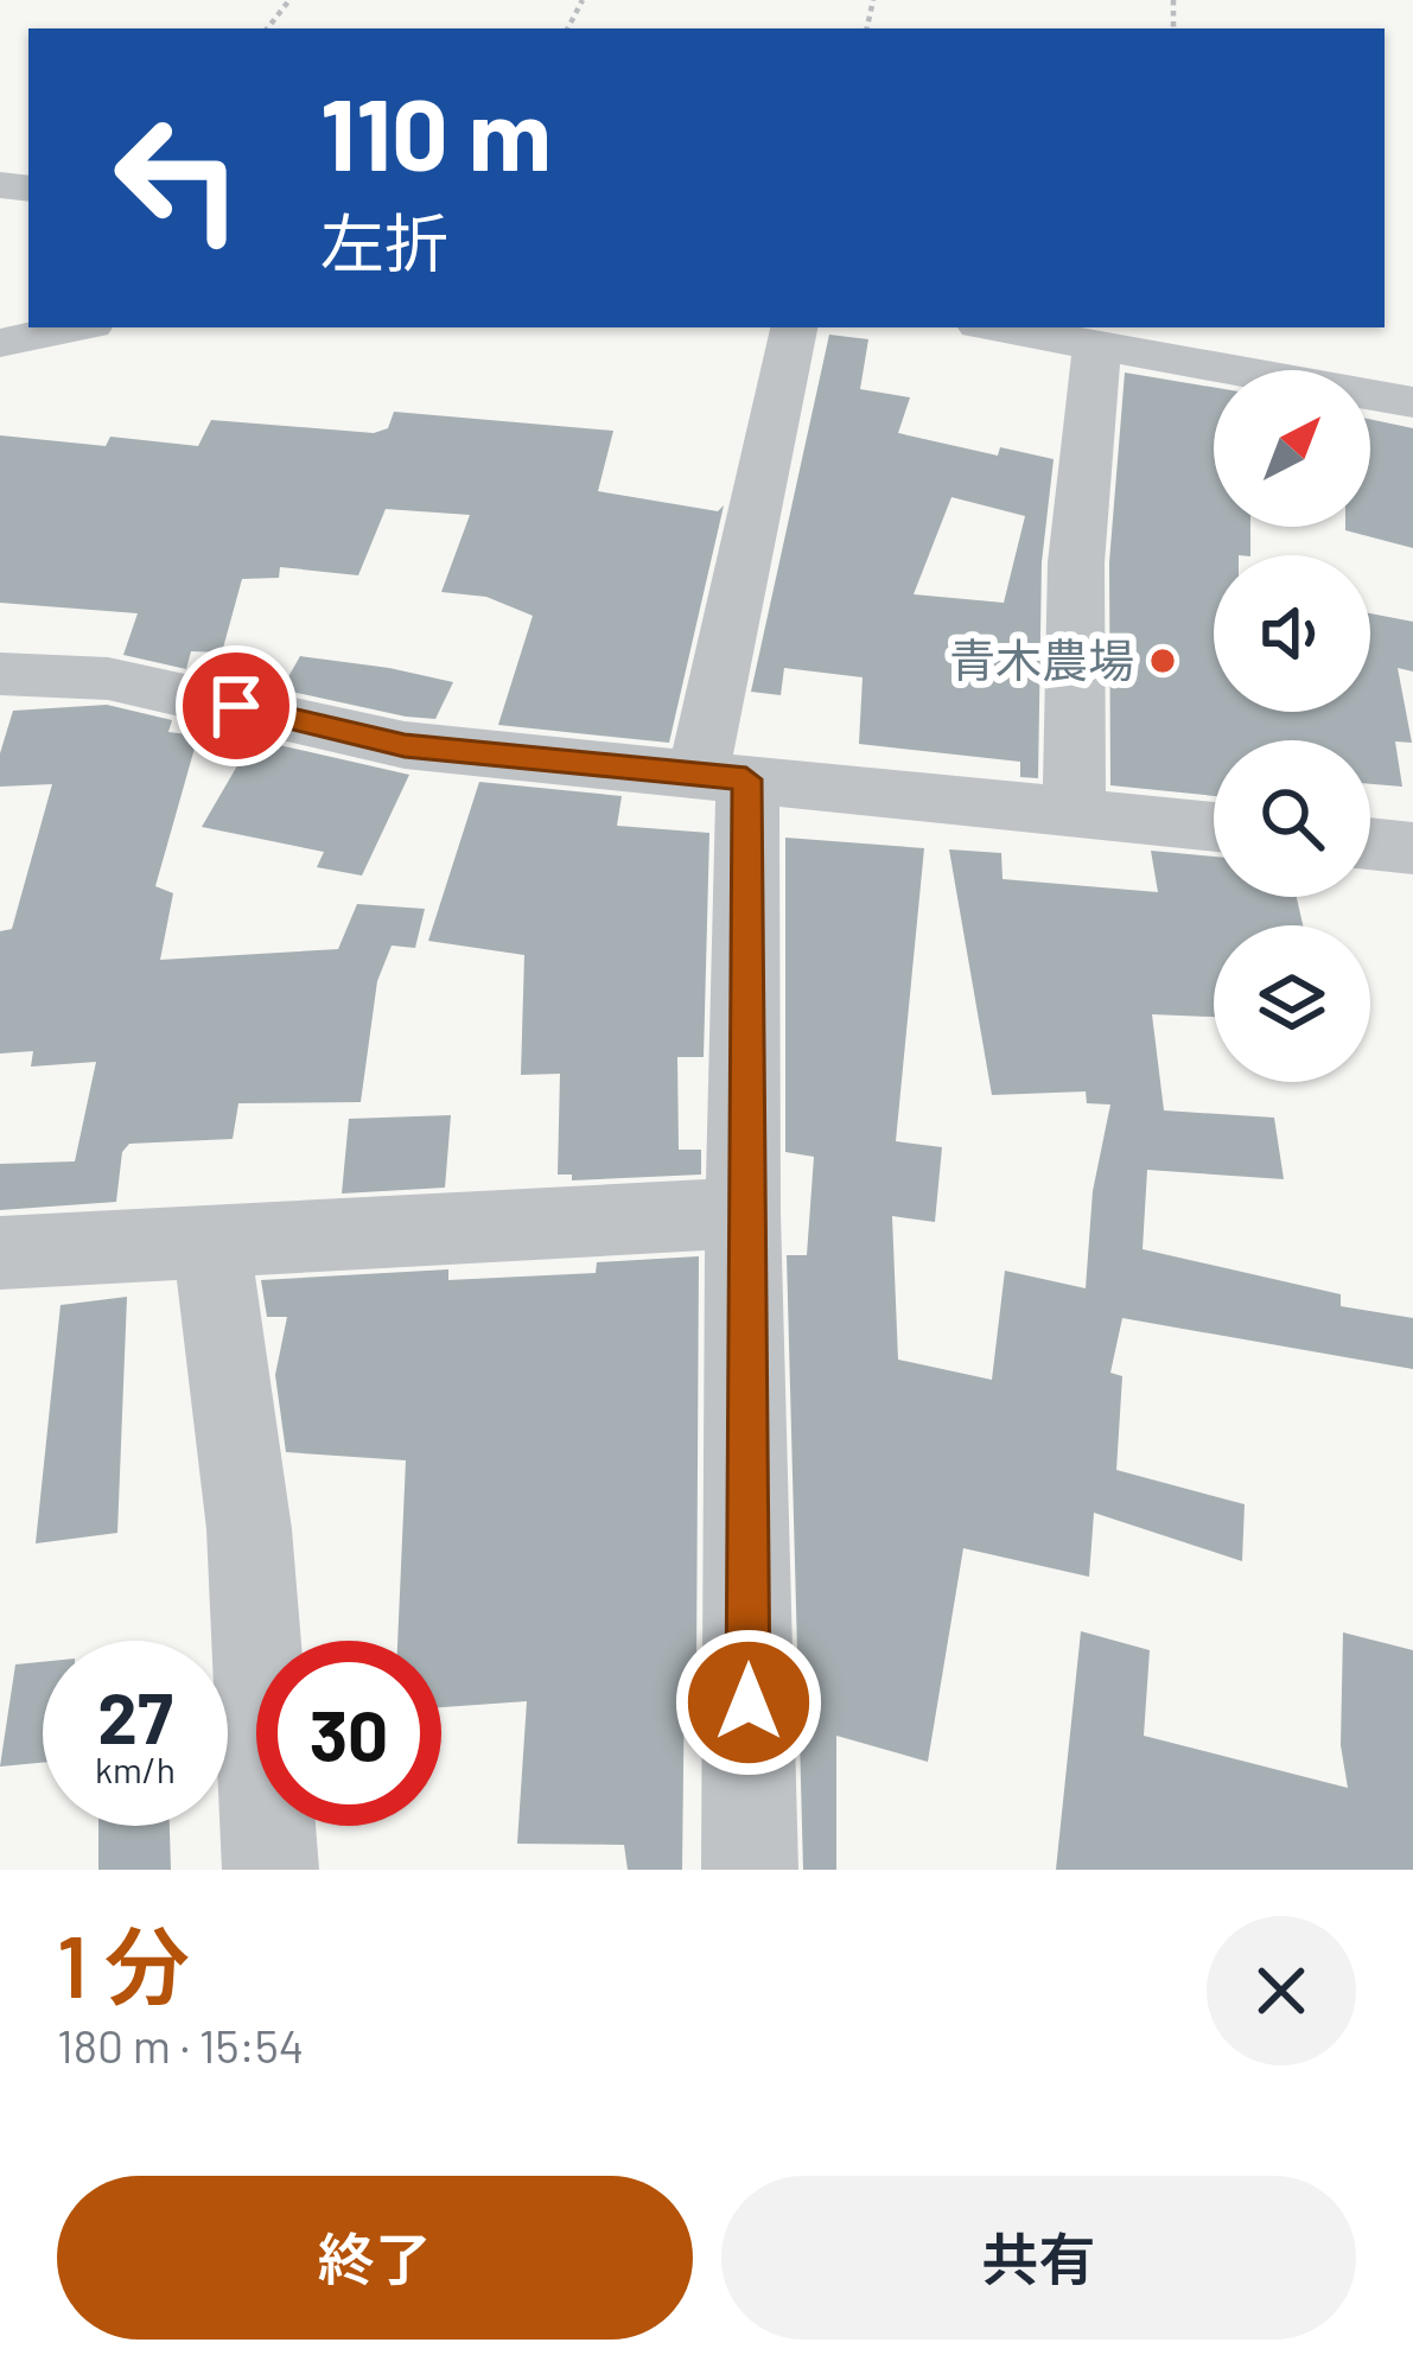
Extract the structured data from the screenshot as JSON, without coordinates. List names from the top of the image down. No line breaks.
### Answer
{"places":["青木農場"],"north":"top right","page":{"turn":["110 m","左折"],"speed":"27 km/h","limit":"30","heading":["1 分","180 m · 15:54"],"buttons":["終了","共有"]}}
